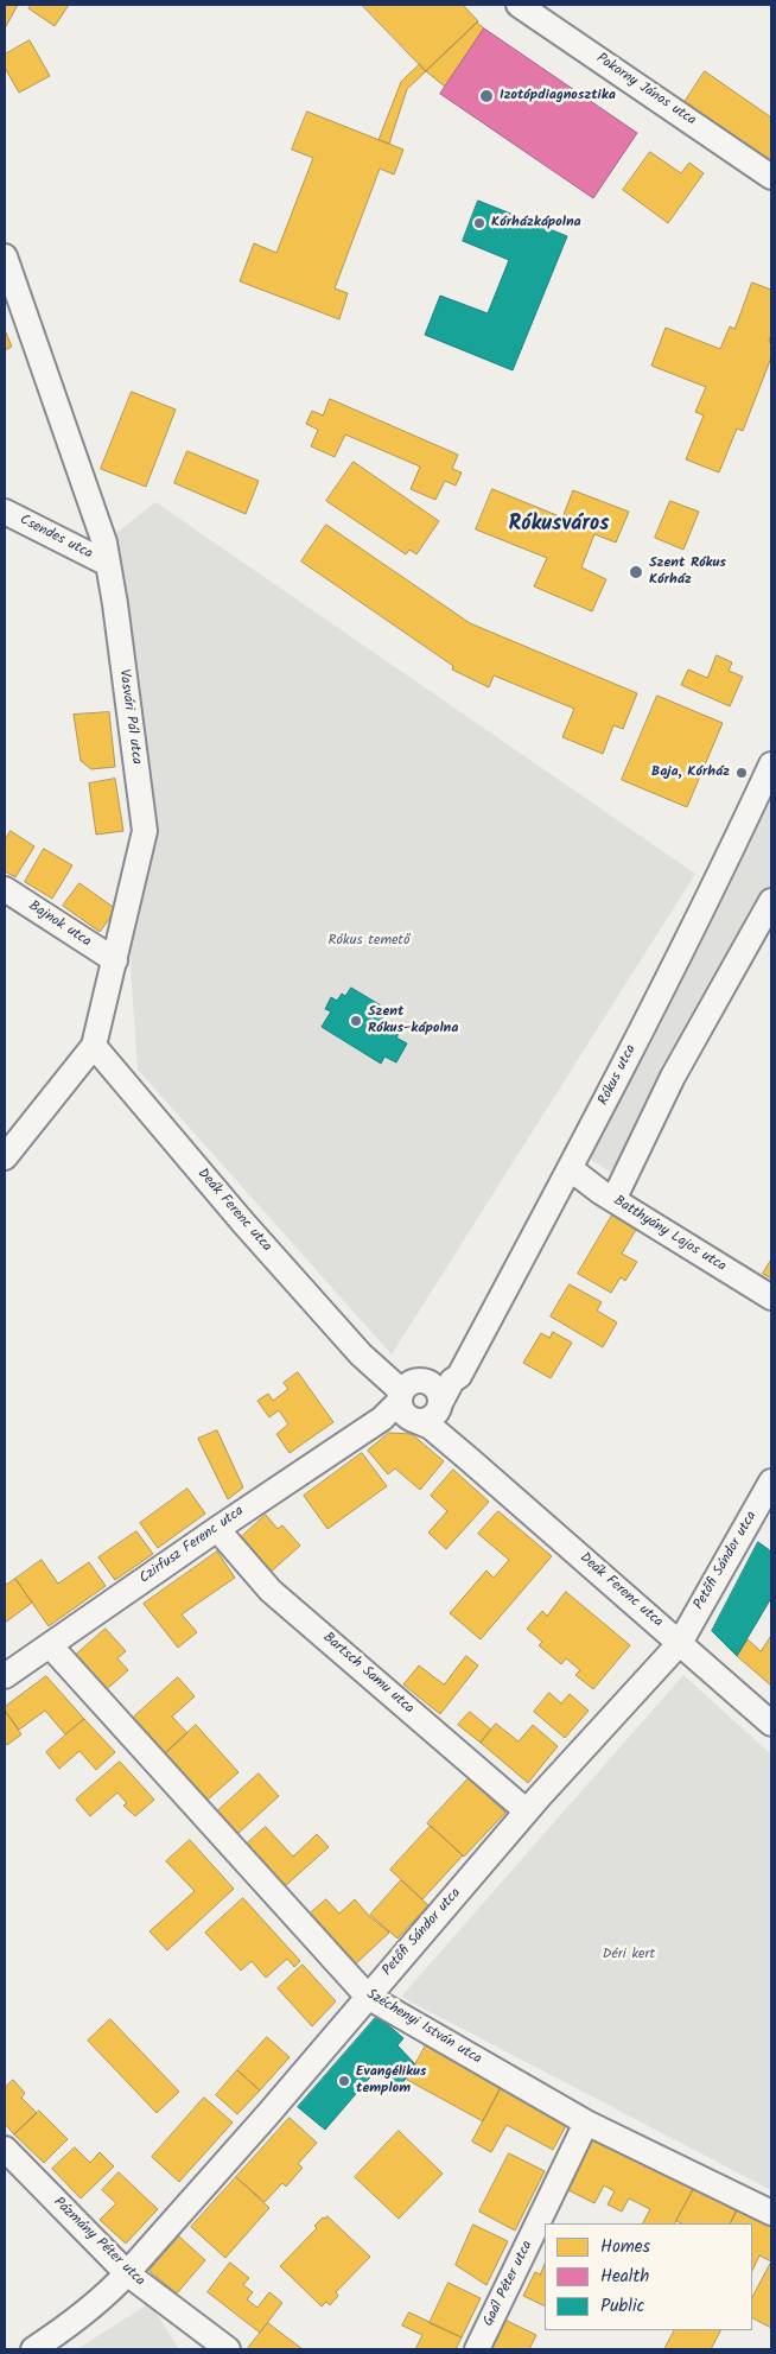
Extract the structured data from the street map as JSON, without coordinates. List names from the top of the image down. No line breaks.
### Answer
{"streets":{"street":["Pokorny János utca","Csendes utca","Vasvári Pál utca","Bajnok utca","Rókus utca","Deák Ferenc utca","Batthyány Lajos utca","Czirfusz Ferenc utca","Petőfi Sándor utca","Bartsch Samu utca","Széchenyi István utca","Pázmány Péter utca","Gaál Péter utca"]},"crossings":[["Csendes utca","Vasvári Pál utca"],["Vasvári Pál utca","Bajnok utca"],["Vasvári Pál utca","Deák Ferenc utca"],["Rókus utca","Batthyány Lajos utca"],["Deák Ferenc utca","Czirfusz Ferenc utca"],["Deák Ferenc utca","Petőfi Sándor utca"],["Czirfusz Ferenc utca","Bartsch Samu utca"],["Czirfusz Ferenc utca","Széchenyi István utca"],["Petőfi Sándor utca","Bartsch Samu utca"],["Petőfi Sándor utca","Széchenyi István utca"],["Petőfi Sándor utca","Pázmány Péter utca"],["Széchenyi István utca","Gaál Péter utca"]],"districts":["Rókusváros"],"parks":["Rókus temető","Déri kert"],"places":["Izotópdiagnosztika","Kórházkápolna","Szent Rókus Kórház","Baja, Kórház","Szent Rókus-kápolna","Evangélikus templom"],"legend":["Homes","Health","Public"]}
